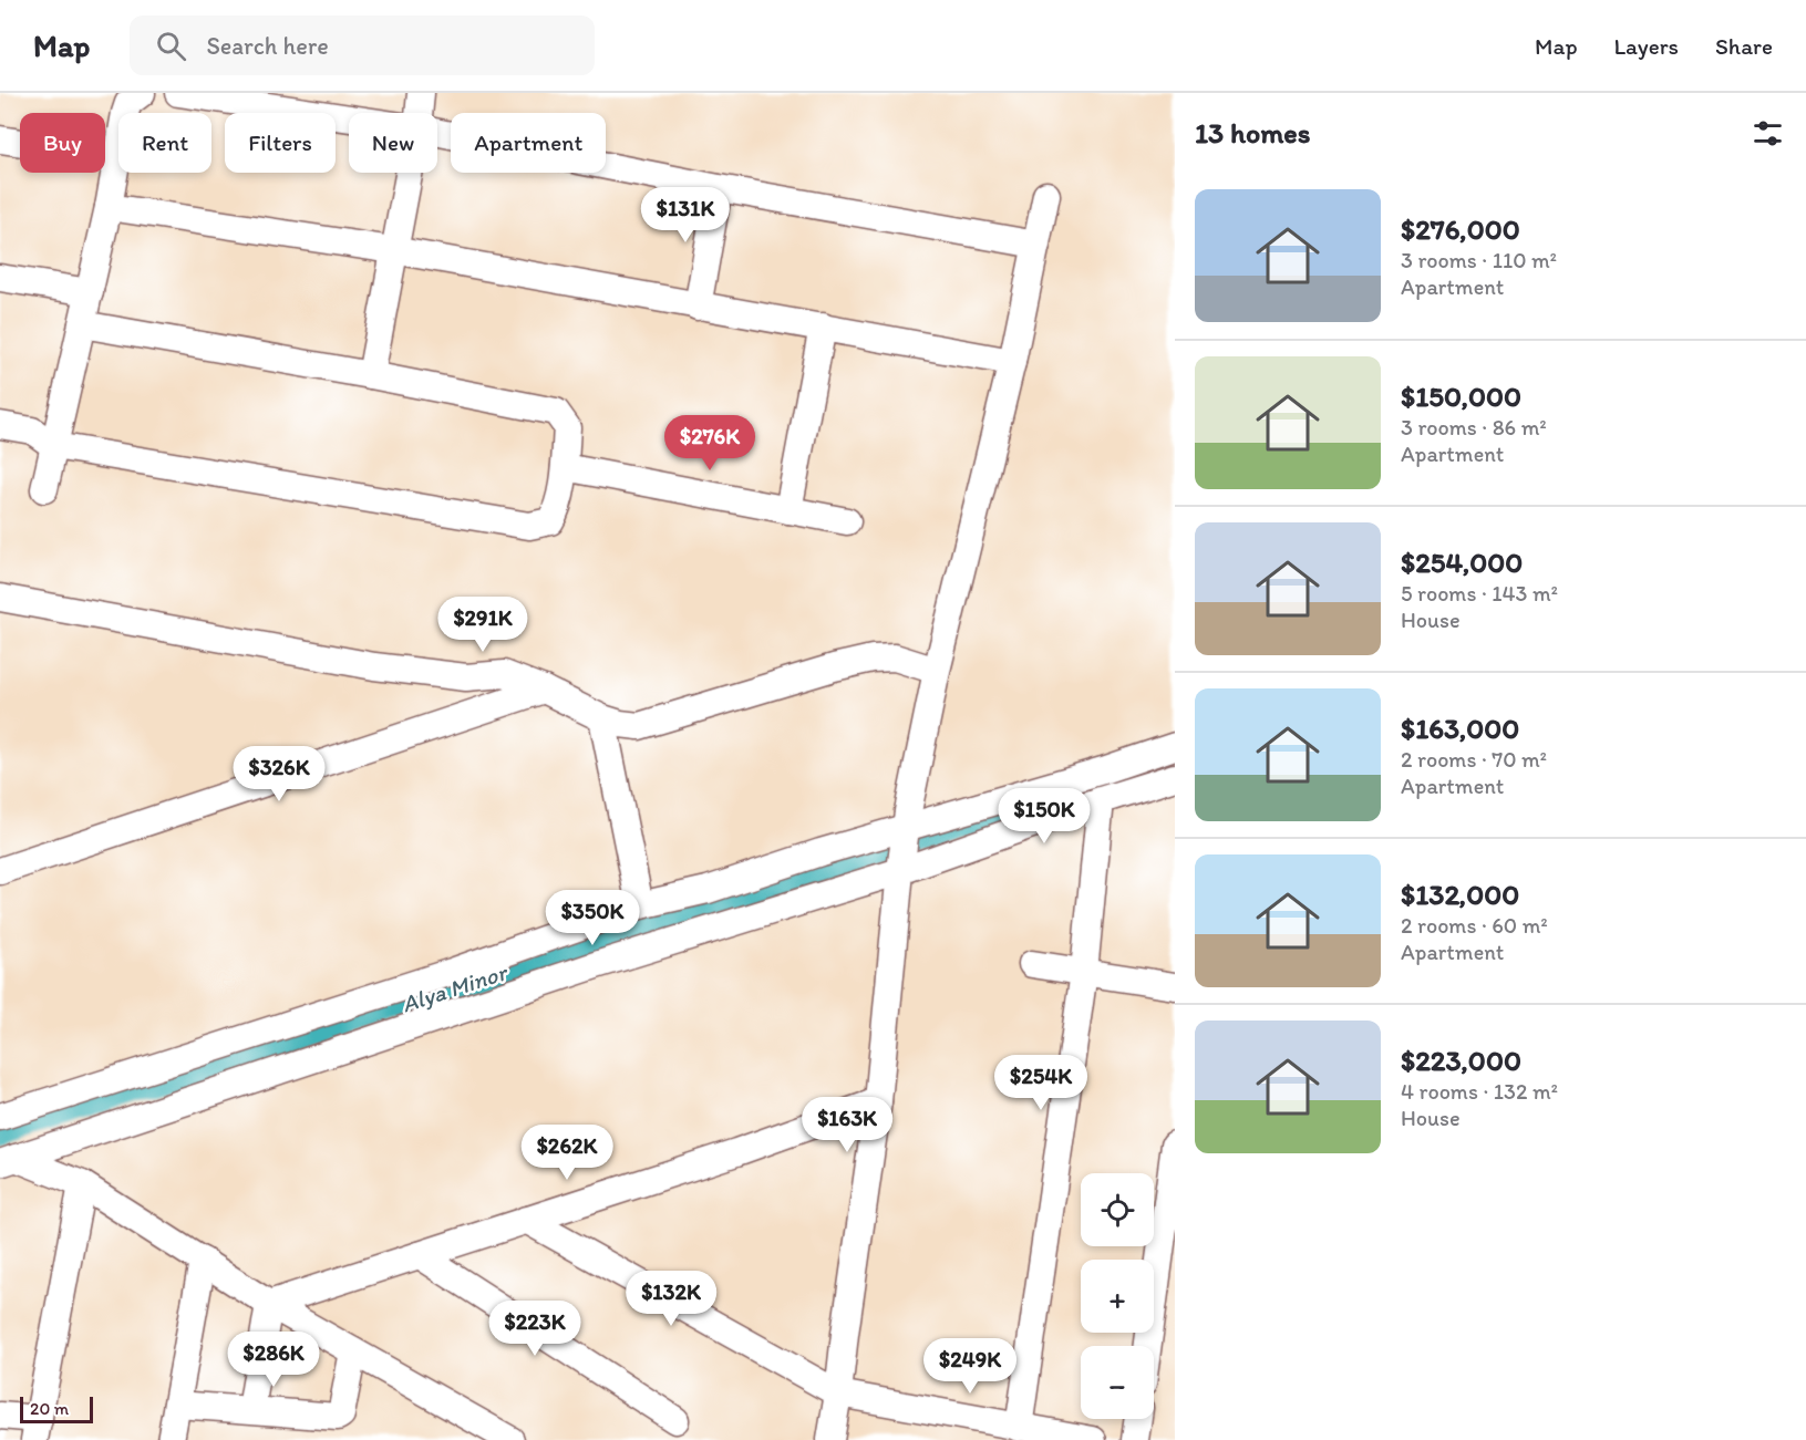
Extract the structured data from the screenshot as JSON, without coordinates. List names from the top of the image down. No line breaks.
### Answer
{"water":["Alya Minor"],"scale_bar":"20 m","page":{"header":"Map","search":"Search here","nav":["Map","Layers","Share"],"heading":"13 homes","chip":["Buy","Rent","Filters","New","Apartment"],"list":[{"name":"$276,000","note":"3 rooms · 110 m² · Apartment"},{"name":"$150,000","note":"3 rooms · 86 m² · Apartment"},{"name":"$254,000","note":"5 rooms · 143 m² · House"},{"name":"$163,000","note":"2 rooms · 70 m² · Apartment"},{"name":"$132,000","note":"2 rooms · 60 m² · Apartment"},{"name":"$223,000","note":"4 rooms · 132 m² · House"}],"price":["$131K","$276K","$291K","$326K","$150K","$350K","$254K","$163K","$262K","$132K","$223K","$286K","$249K"],"map_buttons":["+","−"],"scale":"20 m"}}
